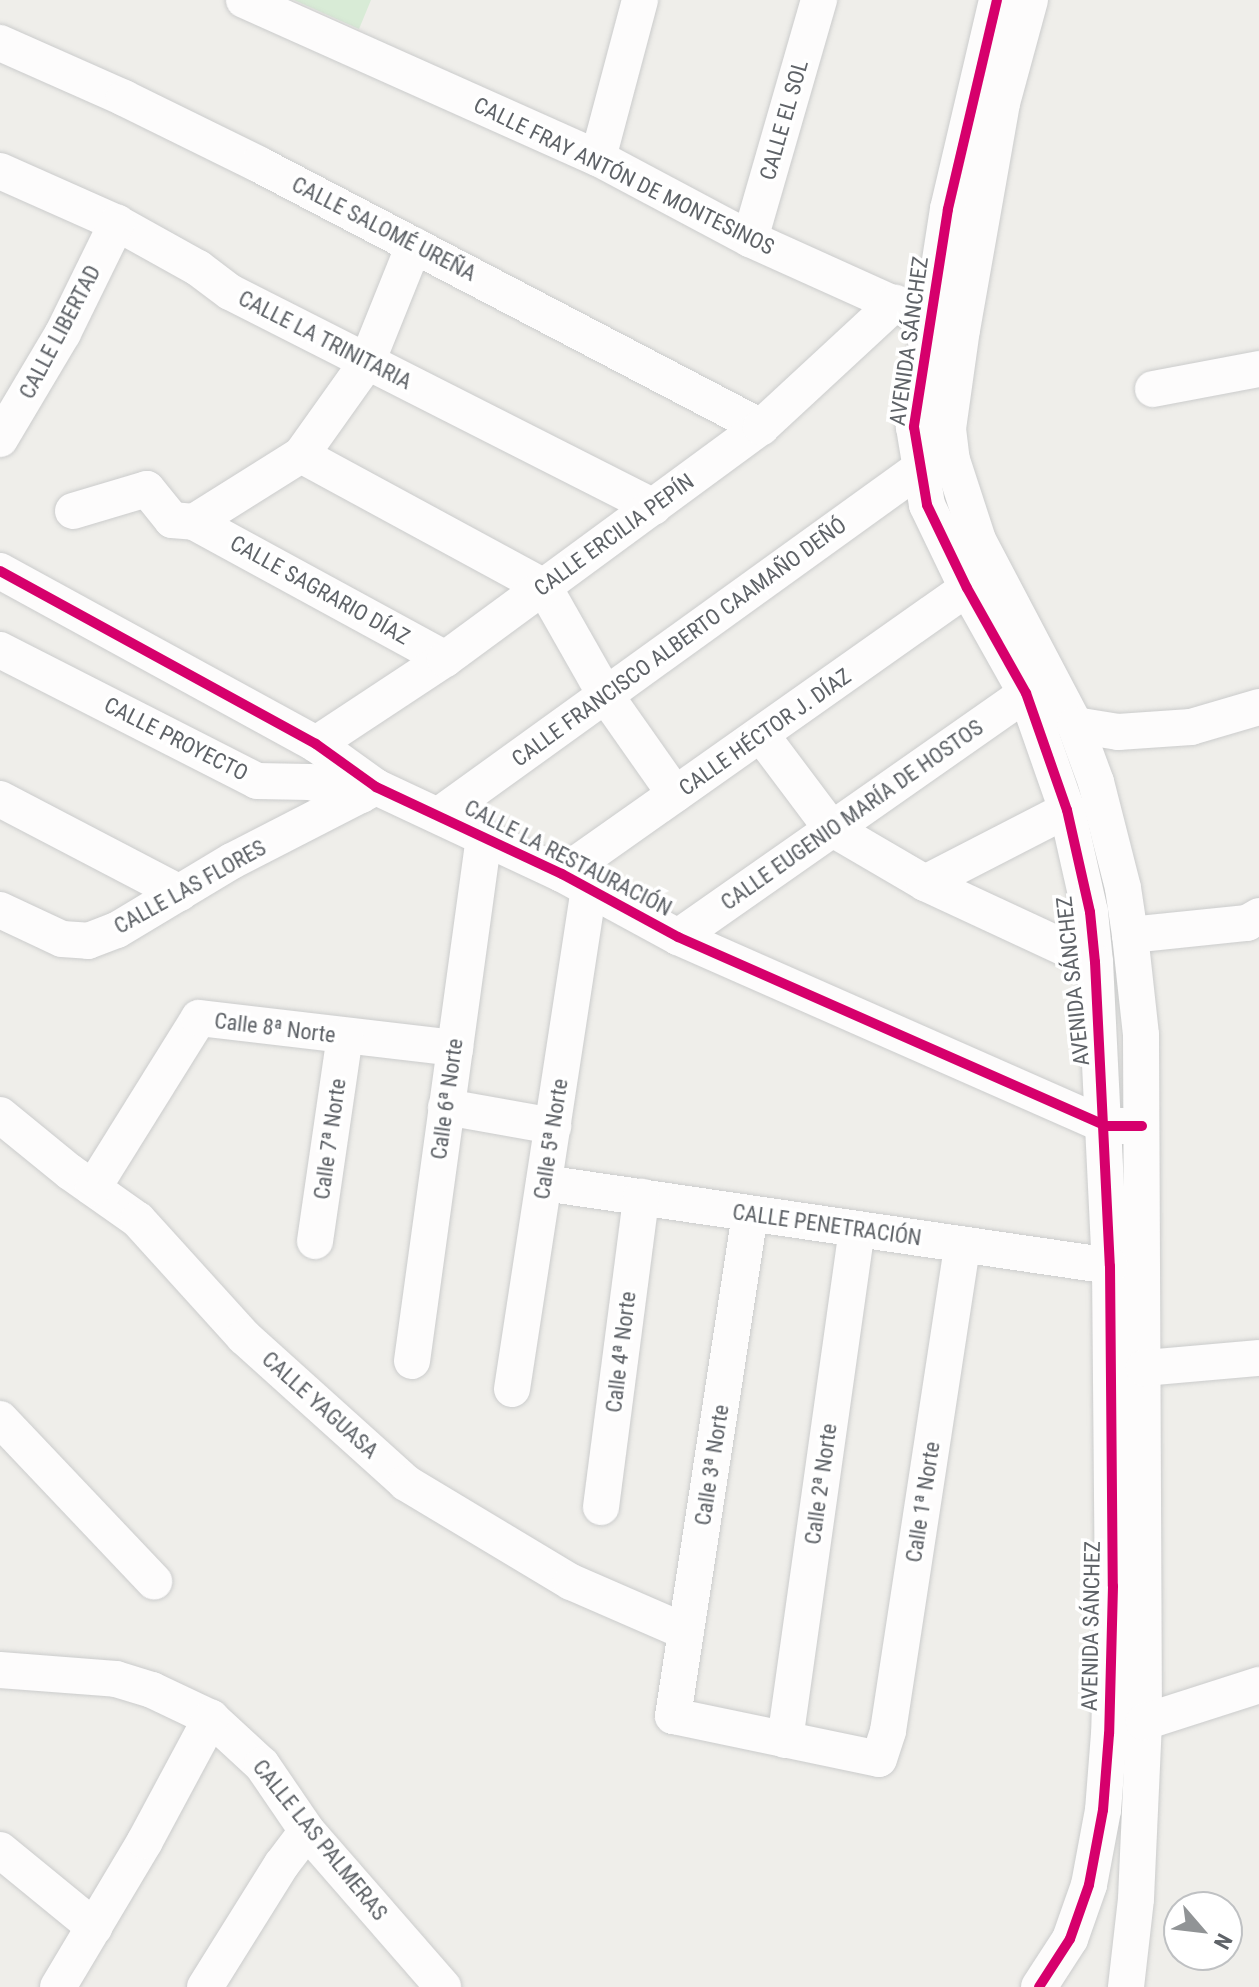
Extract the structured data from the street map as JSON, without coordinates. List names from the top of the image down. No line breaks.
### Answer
{"streets":{"street":["CALLE EL SOL","CALLE FRAY ANTÓN DE MONTESINOS","CALLE SALOMÉ UREÑA","CALLE LIBERTAD","CALLE LA TRINITARIA","AVENIDA SÁNCHEZ","CALLE ERCILIA PEPÍN","CALLE SAGRARIO DÍAZ","CALLE FRANCISCO ALBERTO CAAMAÑO DEÑÓ","CALLE HÉCTOR J. DÍAZ","CALLE PROYECTO","CALLE EUGENIO MARÍA DE HOSTOS","CALLE LA RESTAURACIÓN","CALLE LAS FLORES","Calle 8ª Norte","Calle 6ª Norte","Calle 7ª Norte","Calle 5ª Norte","CALLE PENETRACIÓN","Calle 4ª Norte","CALLE YAGUASA","Calle 3ª Norte","Calle 2ª Norte","Calle 1ª Norte","CALLE LAS PALMERAS"]},"crossings":[["CALLE EL SOL","CALLE FRAY ANTÓN DE MONTESINOS"],["CALLE FRAY ANTÓN DE MONTESINOS","AVENIDA SÁNCHEZ"],["CALLE FRAY ANTÓN DE MONTESINOS","CALLE ERCILIA PEPÍN"],["CALLE SALOMÉ UREÑA","CALLE ERCILIA PEPÍN"],["CALLE LIBERTAD","CALLE LA TRINITARIA"],["CALLE LA TRINITARIA","CALLE ERCILIA PEPÍN"],["AVENIDA SÁNCHEZ","CALLE FRANCISCO ALBERTO CAAMAÑO DEÑÓ"],["AVENIDA SÁNCHEZ","CALLE HÉCTOR J. DÍAZ"],["AVENIDA SÁNCHEZ","CALLE EUGENIO MARÍA DE HOSTOS"],["AVENIDA SÁNCHEZ","CALLE LA RESTAURACIÓN"],["AVENIDA SÁNCHEZ","CALLE PENETRACIÓN"],["CALLE ERCILIA PEPÍN","CALLE SAGRARIO DÍAZ"],["CALLE ERCILIA PEPÍN","CALLE LA RESTAURACIÓN"],["CALLE FRANCISCO ALBERTO CAAMAÑO DEÑÓ","CALLE LA RESTAURACIÓN"],["CALLE HÉCTOR J. DÍAZ","CALLE LA RESTAURACIÓN"],["CALLE HÉCTOR J. DÍAZ","Calle 5ª Norte"],["CALLE PROYECTO","CALLE LA RESTAURACIÓN"],["CALLE PROYECTO","CALLE LAS FLORES"],["CALLE EUGENIO MARÍA DE HOSTOS","CALLE LA RESTAURACIÓN"],["CALLE LA RESTAURACIÓN","CALLE LAS FLORES"],["CALLE LA RESTAURACIÓN","Calle 6ª Norte"],["CALLE LA RESTAURACIÓN","Calle 5ª Norte"],["Calle 8ª Norte","Calle 6ª Norte"],["Calle 8ª Norte","Calle 7ª Norte"],["Calle 8ª Norte","CALLE YAGUASA"],["Calle 5ª Norte","CALLE PENETRACIÓN"],["CALLE PENETRACIÓN","Calle 4ª Norte"],["CALLE PENETRACIÓN","Calle 3ª Norte"],["CALLE PENETRACIÓN","Calle 2ª Norte"],["CALLE PENETRACIÓN","Calle 1ª Norte"],["CALLE YAGUASA","Calle 3ª Norte"],["Calle 3ª Norte","Calle 2ª Norte"],["Calle 3ª Norte","Calle 1ª Norte"],["Calle 2ª Norte","Calle 1ª Norte"]],"north":"bottom right"}
